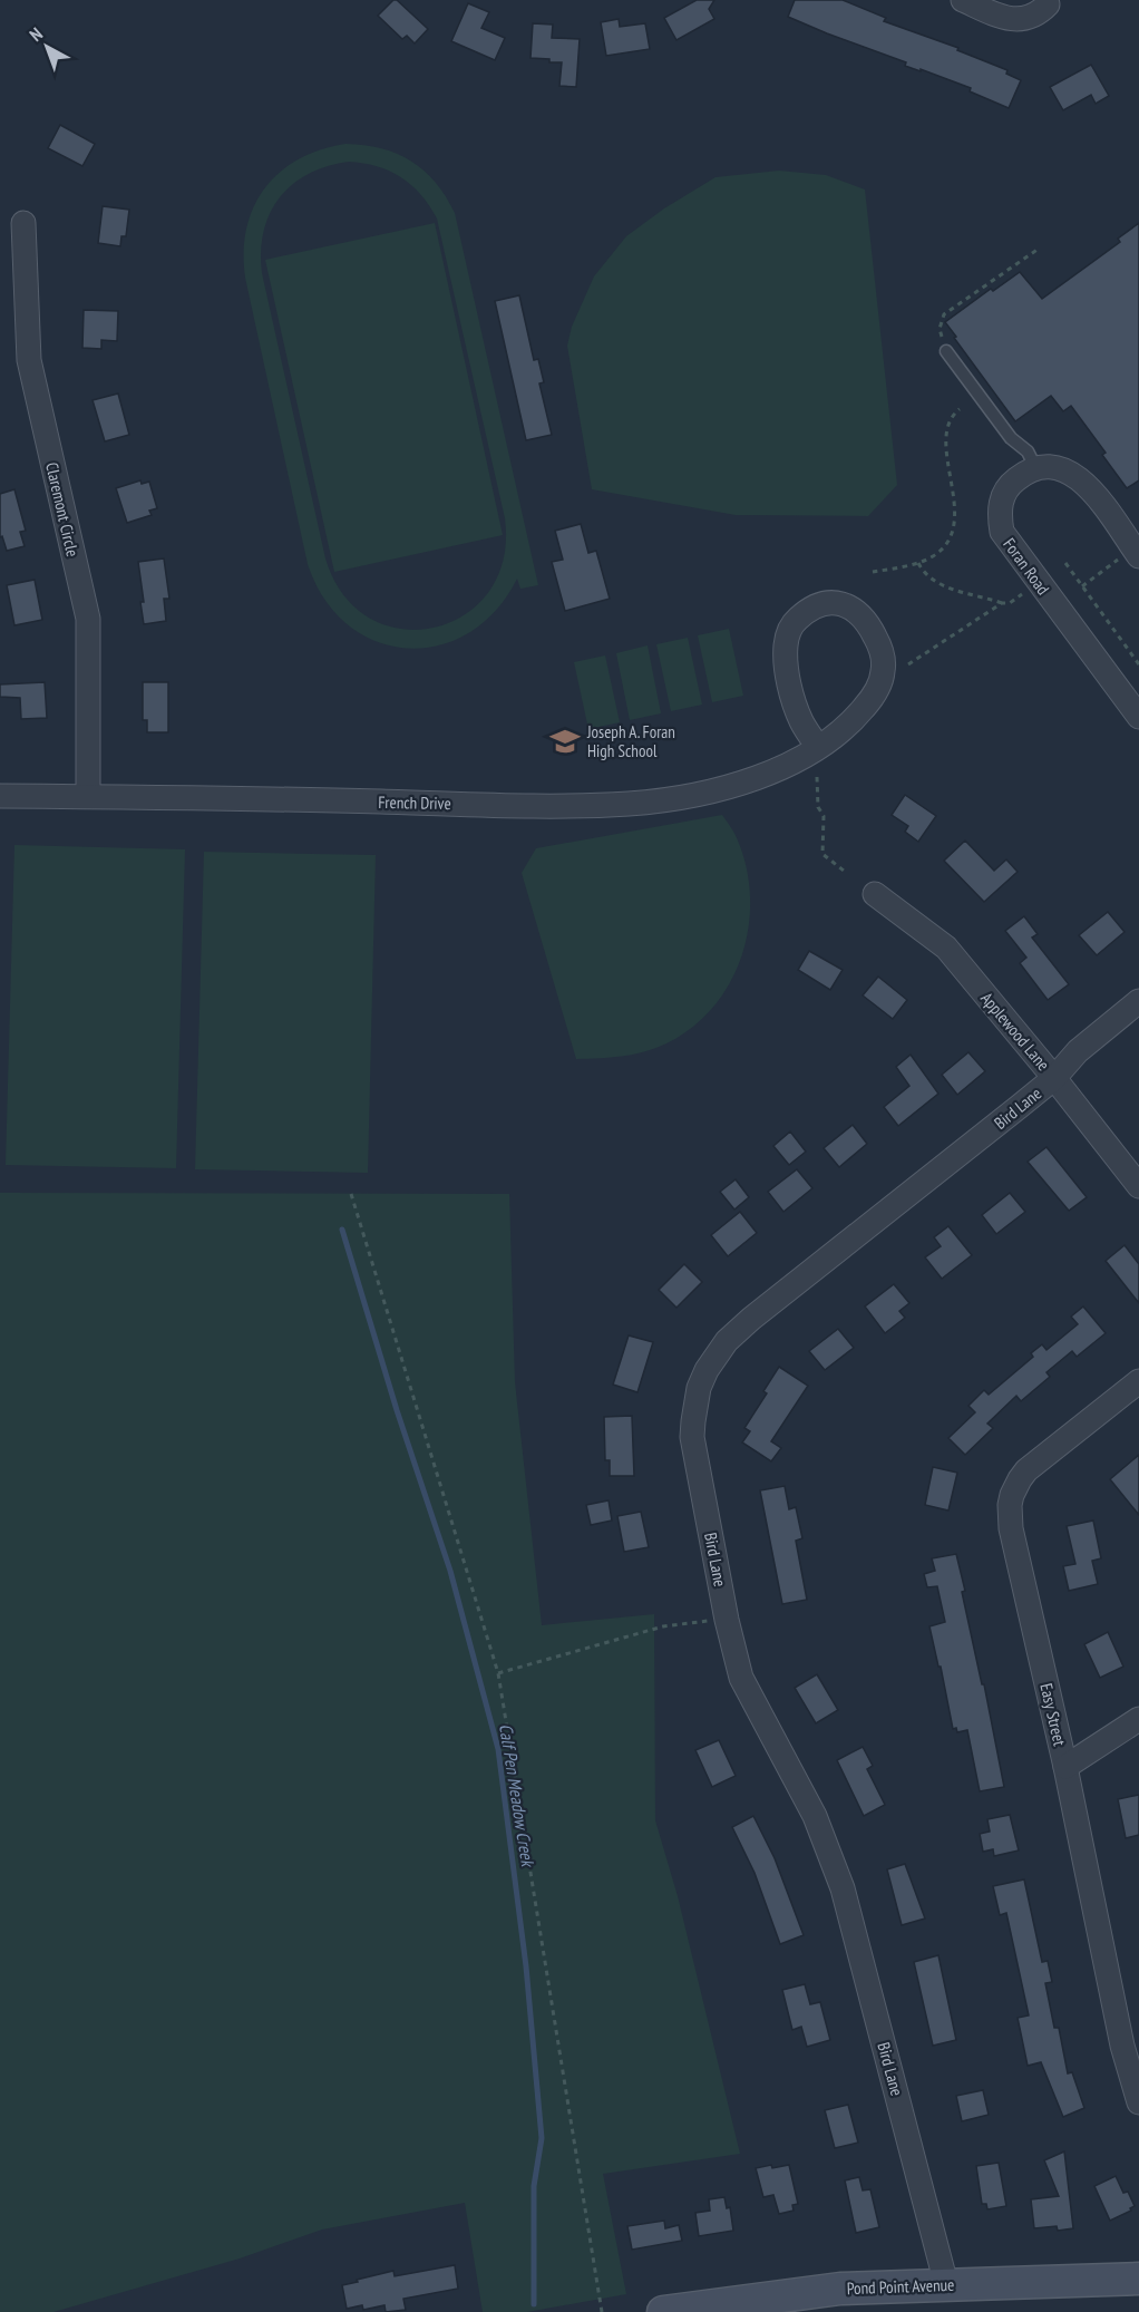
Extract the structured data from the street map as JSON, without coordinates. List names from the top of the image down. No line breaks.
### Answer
{"streets":{"main road":["Pond Point Avenue"],"street":["Claremont Circle","Foran Road","French Drive","Applewood Lane","Bird Lane","Easy Street"]},"crossings":[["Claremont Circle","French Drive"],["Applewood Lane","Bird Lane"],["Bird Lane","Pond Point Avenue"]],"water":["Calf Pen Meadow Creek"],"places":{"school or university":["Joseph A. Foran High School"]},"north":"top left"}
